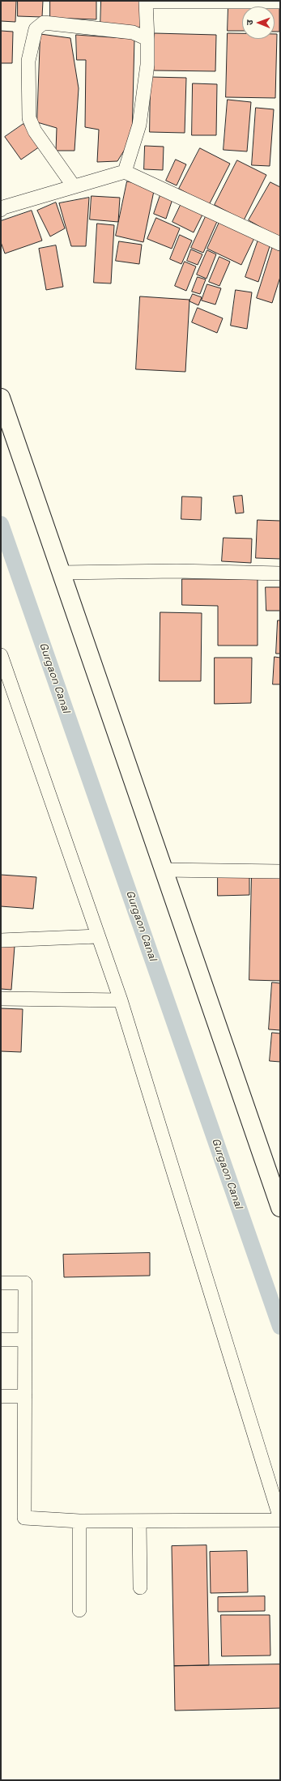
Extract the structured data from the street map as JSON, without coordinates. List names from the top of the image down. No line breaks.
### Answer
{"water":["Gurgaon Canal"],"north":"left"}
